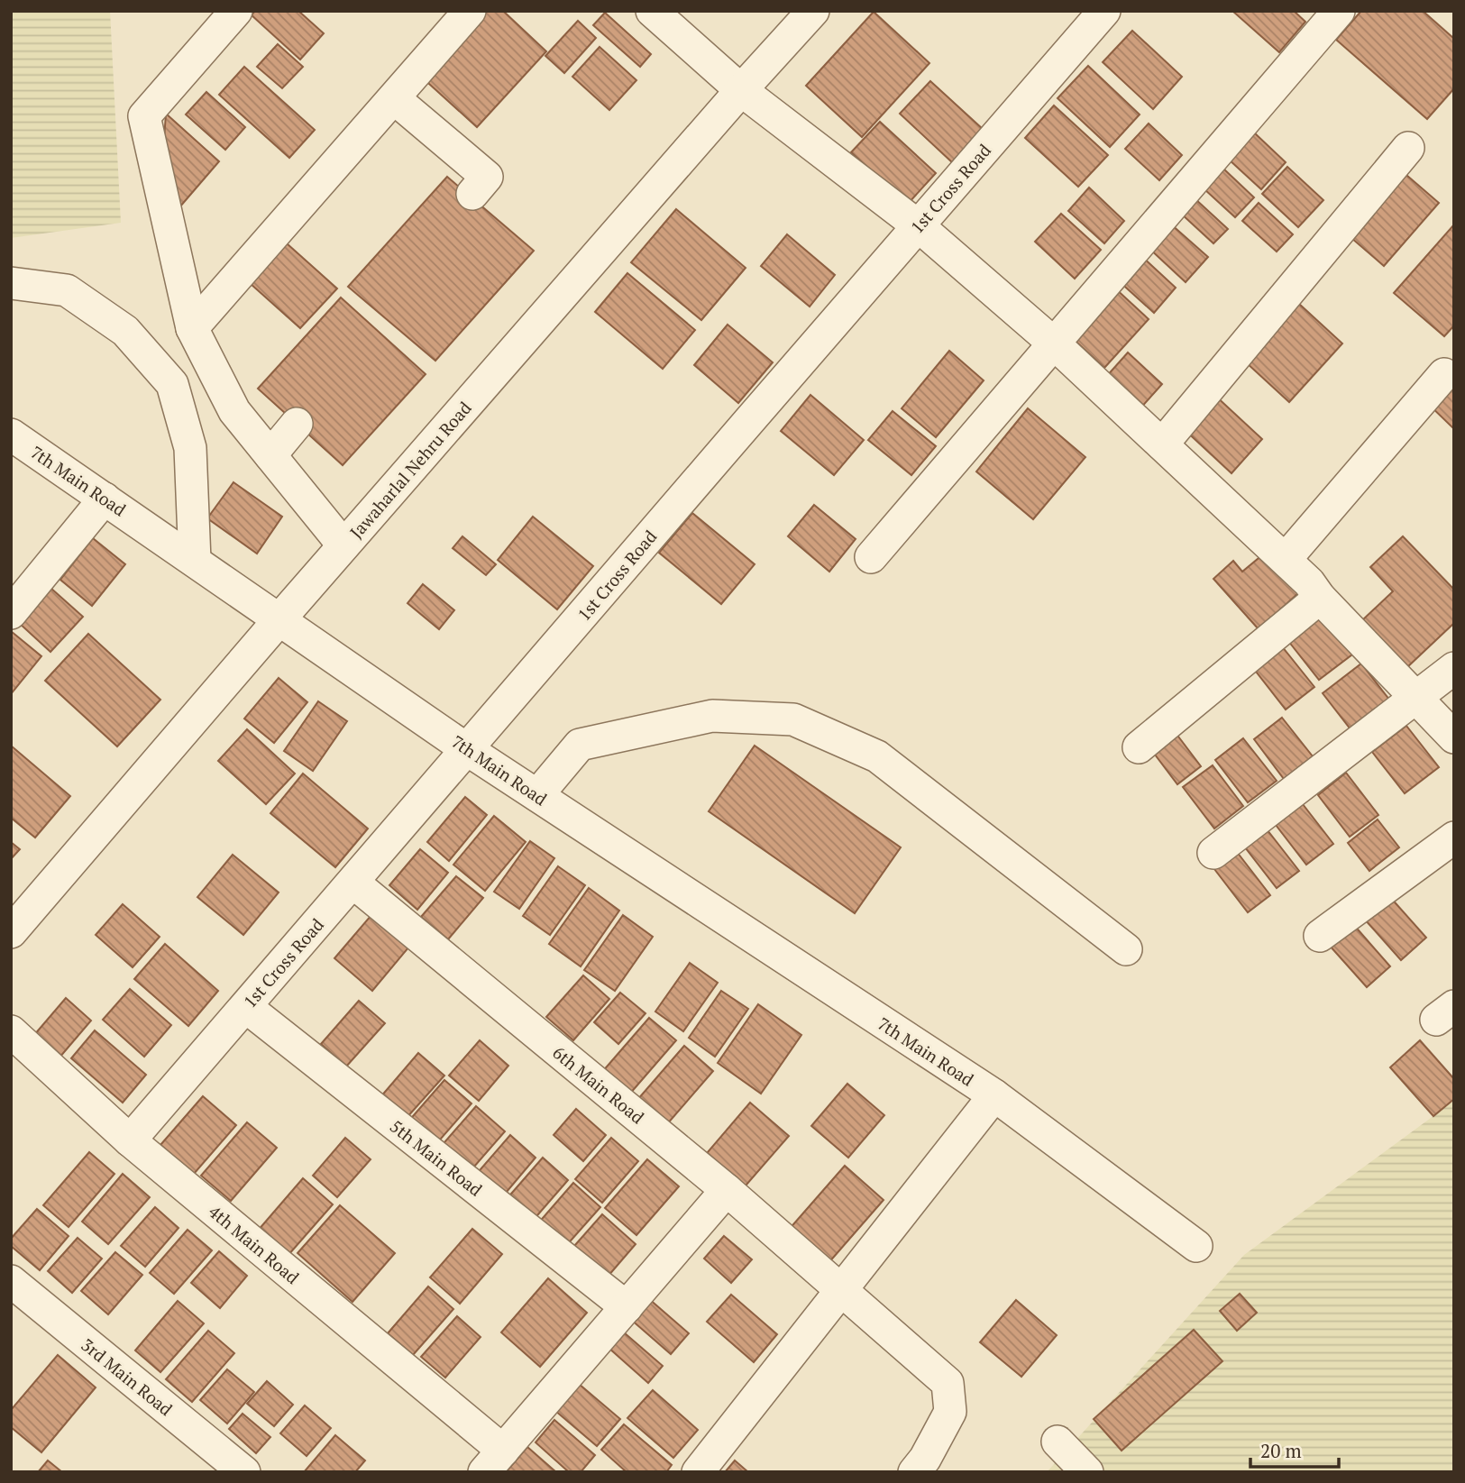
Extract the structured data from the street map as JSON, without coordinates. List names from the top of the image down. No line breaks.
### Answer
{"streets":{"street":["1st Cross Road","Jawaharlal Nehru Road","7th Main Road","6th Main Road","5th Main Road","4th Main Road","3rd Main Road"]},"crossings":[["1st Cross Road","7th Main Road"],["1st Cross Road","6th Main Road"],["1st Cross Road","5th Main Road"],["1st Cross Road","4th Main Road"],["Jawaharlal Nehru Road","7th Main Road"]],"scale_bar":"20 m"}
